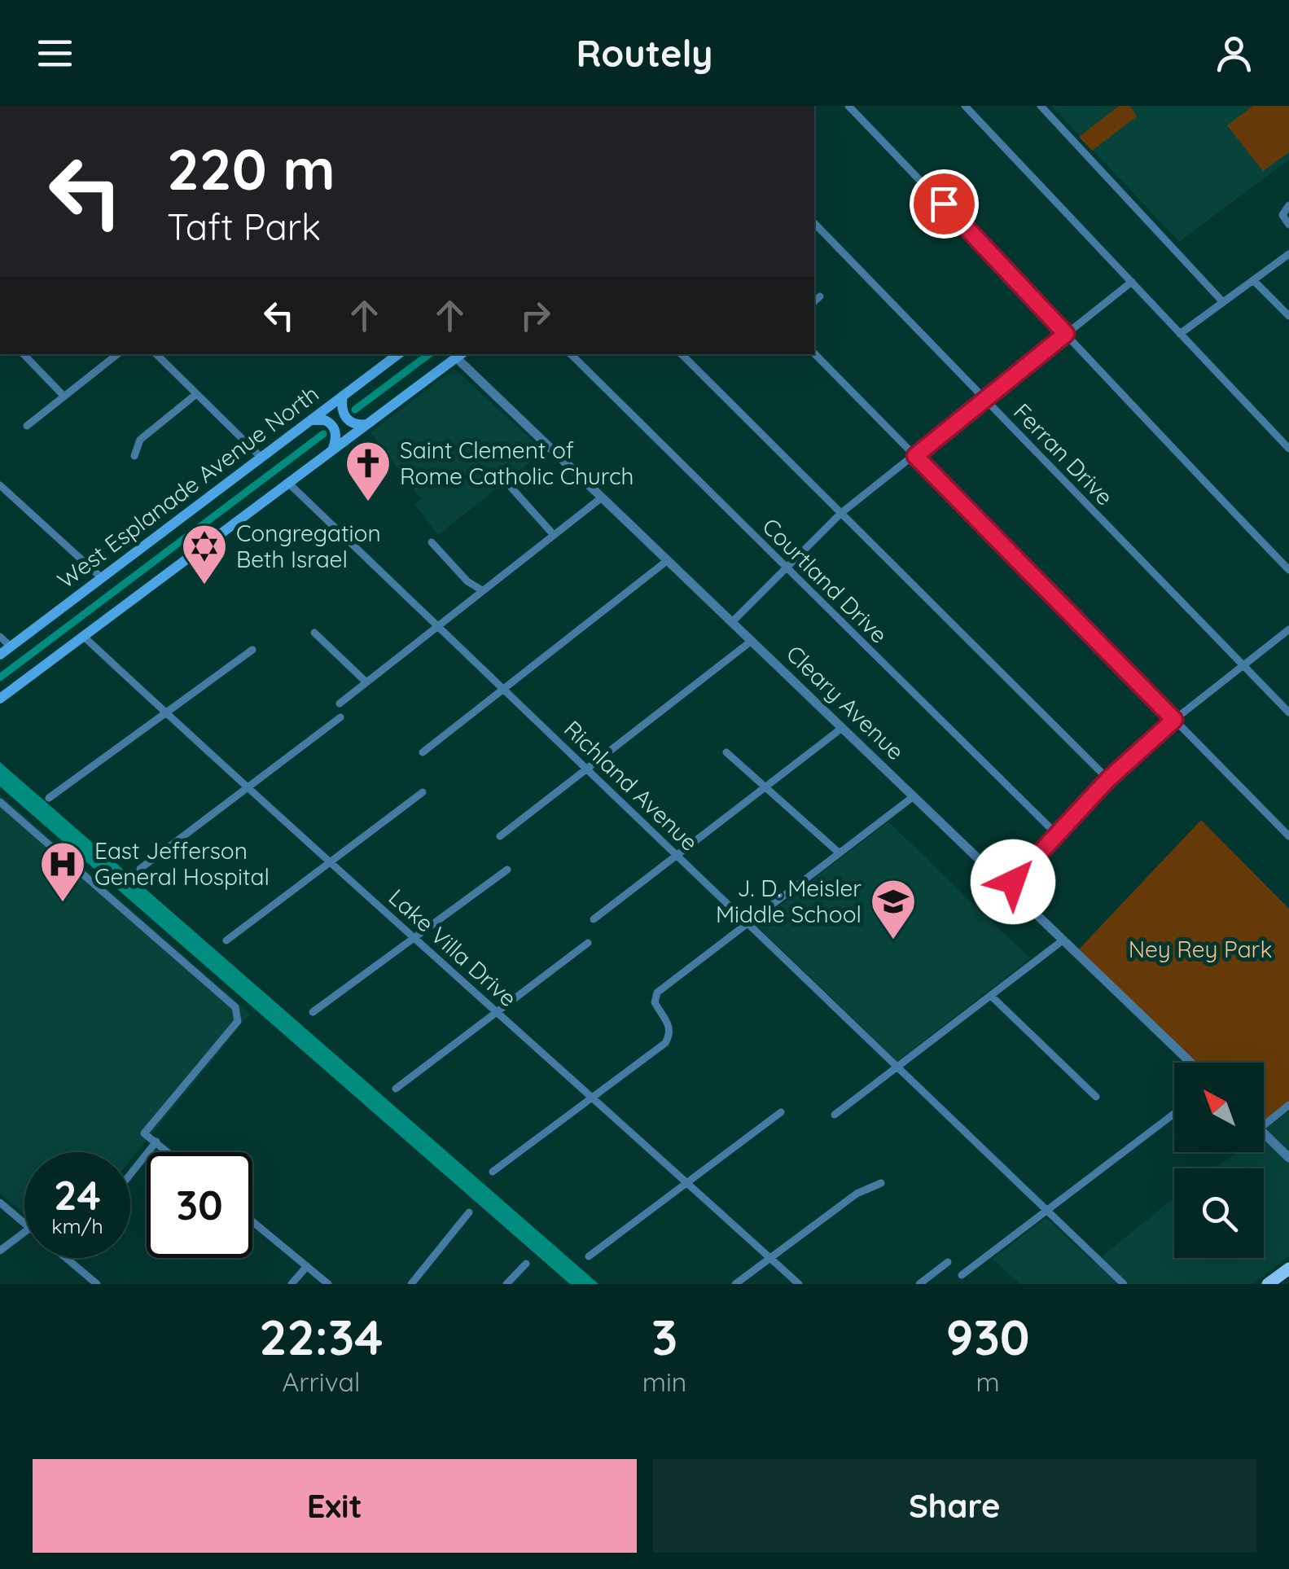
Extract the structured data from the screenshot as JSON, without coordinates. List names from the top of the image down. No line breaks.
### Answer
{"streets":{"main road":["West Esplanade Avenue North"],"street":["Ferran Drive","Courtland Drive","Cleary Avenue","Richland Avenue","Lake Villa Drive"]},"parks":["Ney Rey Park"],"places":{"church":["Saint Clement of Rome Catholic Church"],"synagogue":["Congregation Beth Israel"],"hospital":["East Jefferson General Hospital"],"school or university":["J. D. Meisler Middle School"]},"north":"top left","page":{"header":"Routely","turn":["220 m","Taft Park"],"speed":"24 km/h","limit":"30","eta":["22:34","Arrival","3","min","930","m"],"buttons":["Exit","Share"]}}
